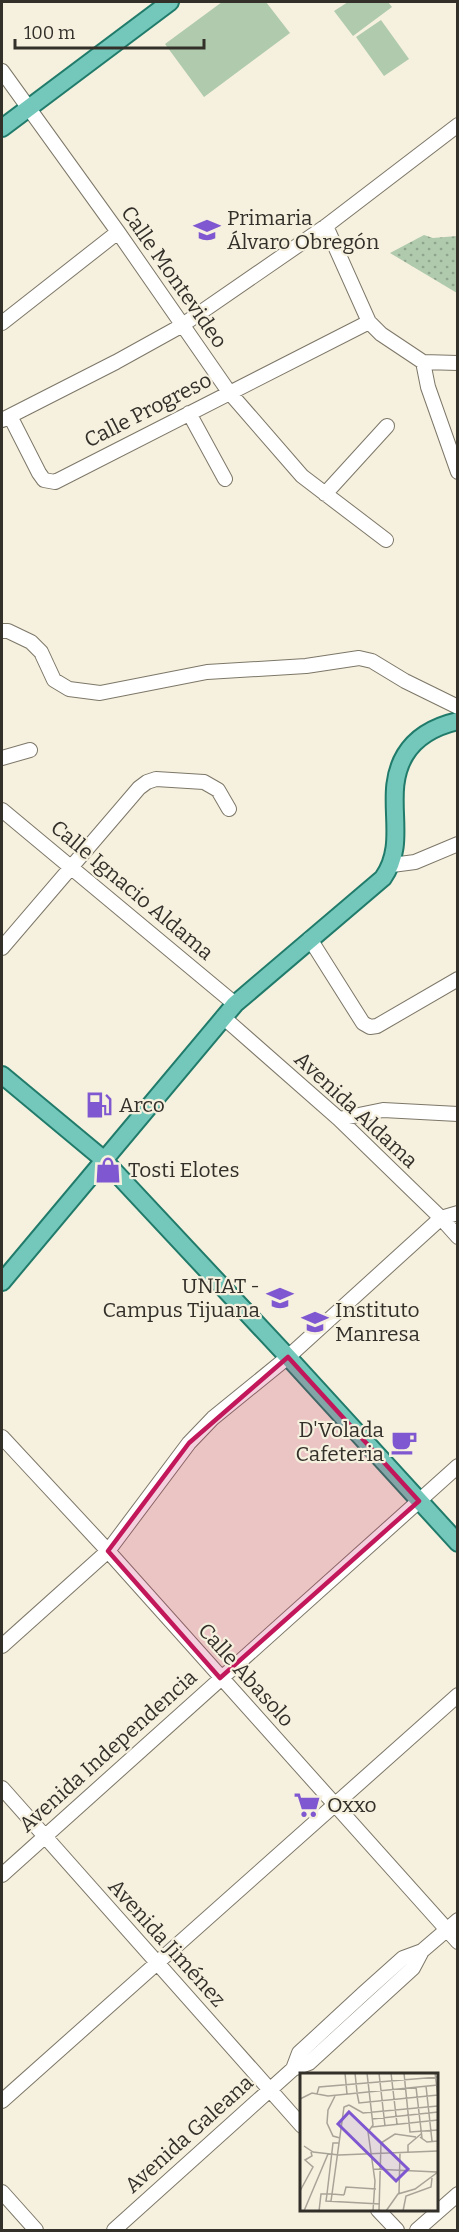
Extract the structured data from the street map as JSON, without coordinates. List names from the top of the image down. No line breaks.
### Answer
{"streets":{"street":["Calle Montevideo","Calle Progreso","Calle Ignacio Aldama","Avenida Aldama","Calle Abasolo","Avenida Independencia","Avenida Jiménez","Avenida Galeana"]},"crossings":[["Calle Montevideo","Calle Progreso"],["Calle Abasolo","Avenida Independencia"],["Calle Abasolo","Avenida Galeana"],["Avenida Independencia","Avenida Jiménez"],["Avenida Jiménez","Avenida Galeana"]],"places":{"school or university":["Primaria Álvaro Obregón","UNIAT - Campus Tijuana","Instituto Manresa"],"fuel station":["Arco"],"shop":["Tosti Elotes"],"cafe":["D'Volada Cafeteria"],"supermarket":["Oxxo"]},"scale_bar":"100 m"}
